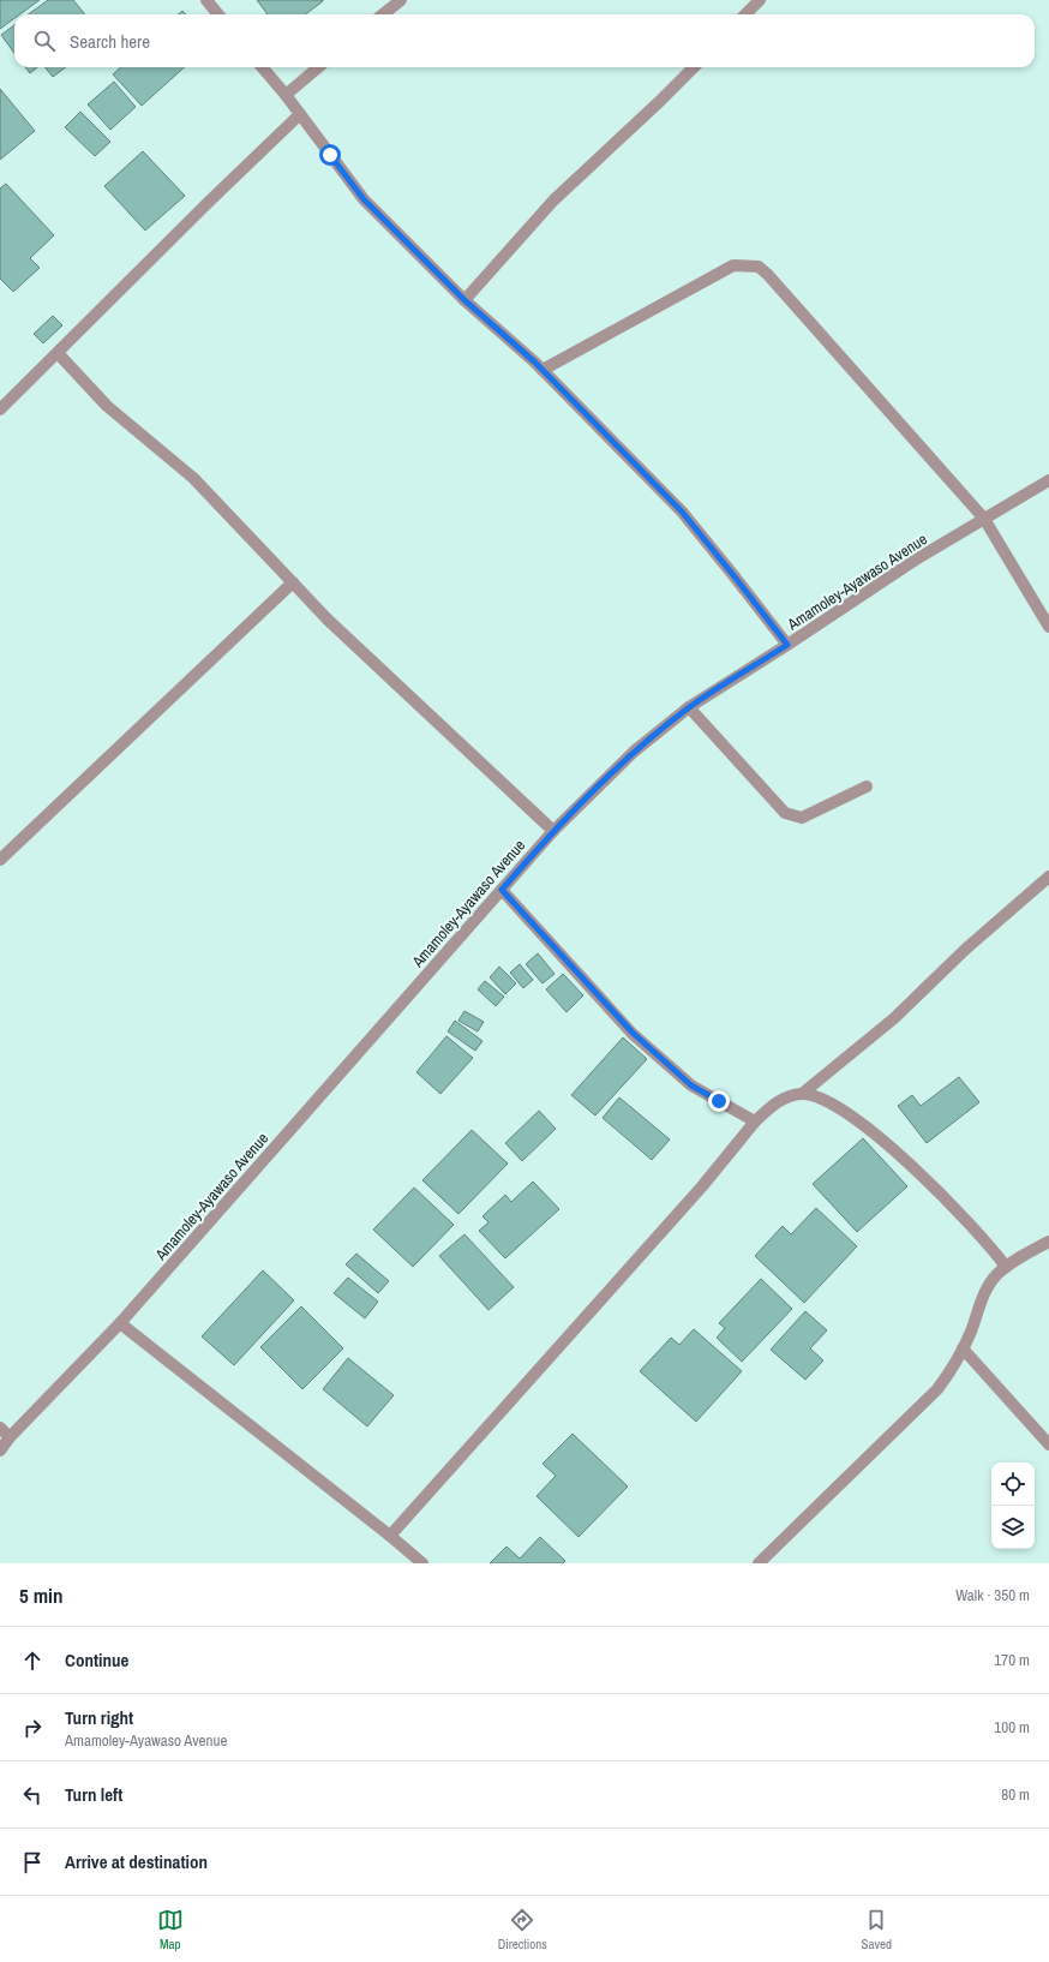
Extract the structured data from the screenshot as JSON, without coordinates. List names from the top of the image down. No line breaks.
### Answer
{"streets":{"street":["Amamoley-Ayawaso Avenue"]},"page":{"search":"Search here","heading":["5 min","Walk · 350 m"],"list":[["Continue","170 m"],["Turn right","Amamoley-Ayawaso Avenue","100 m"],["Turn left","80 m"],"Arrive at destination"],"nav":["Map","Directions","Saved"]}}
